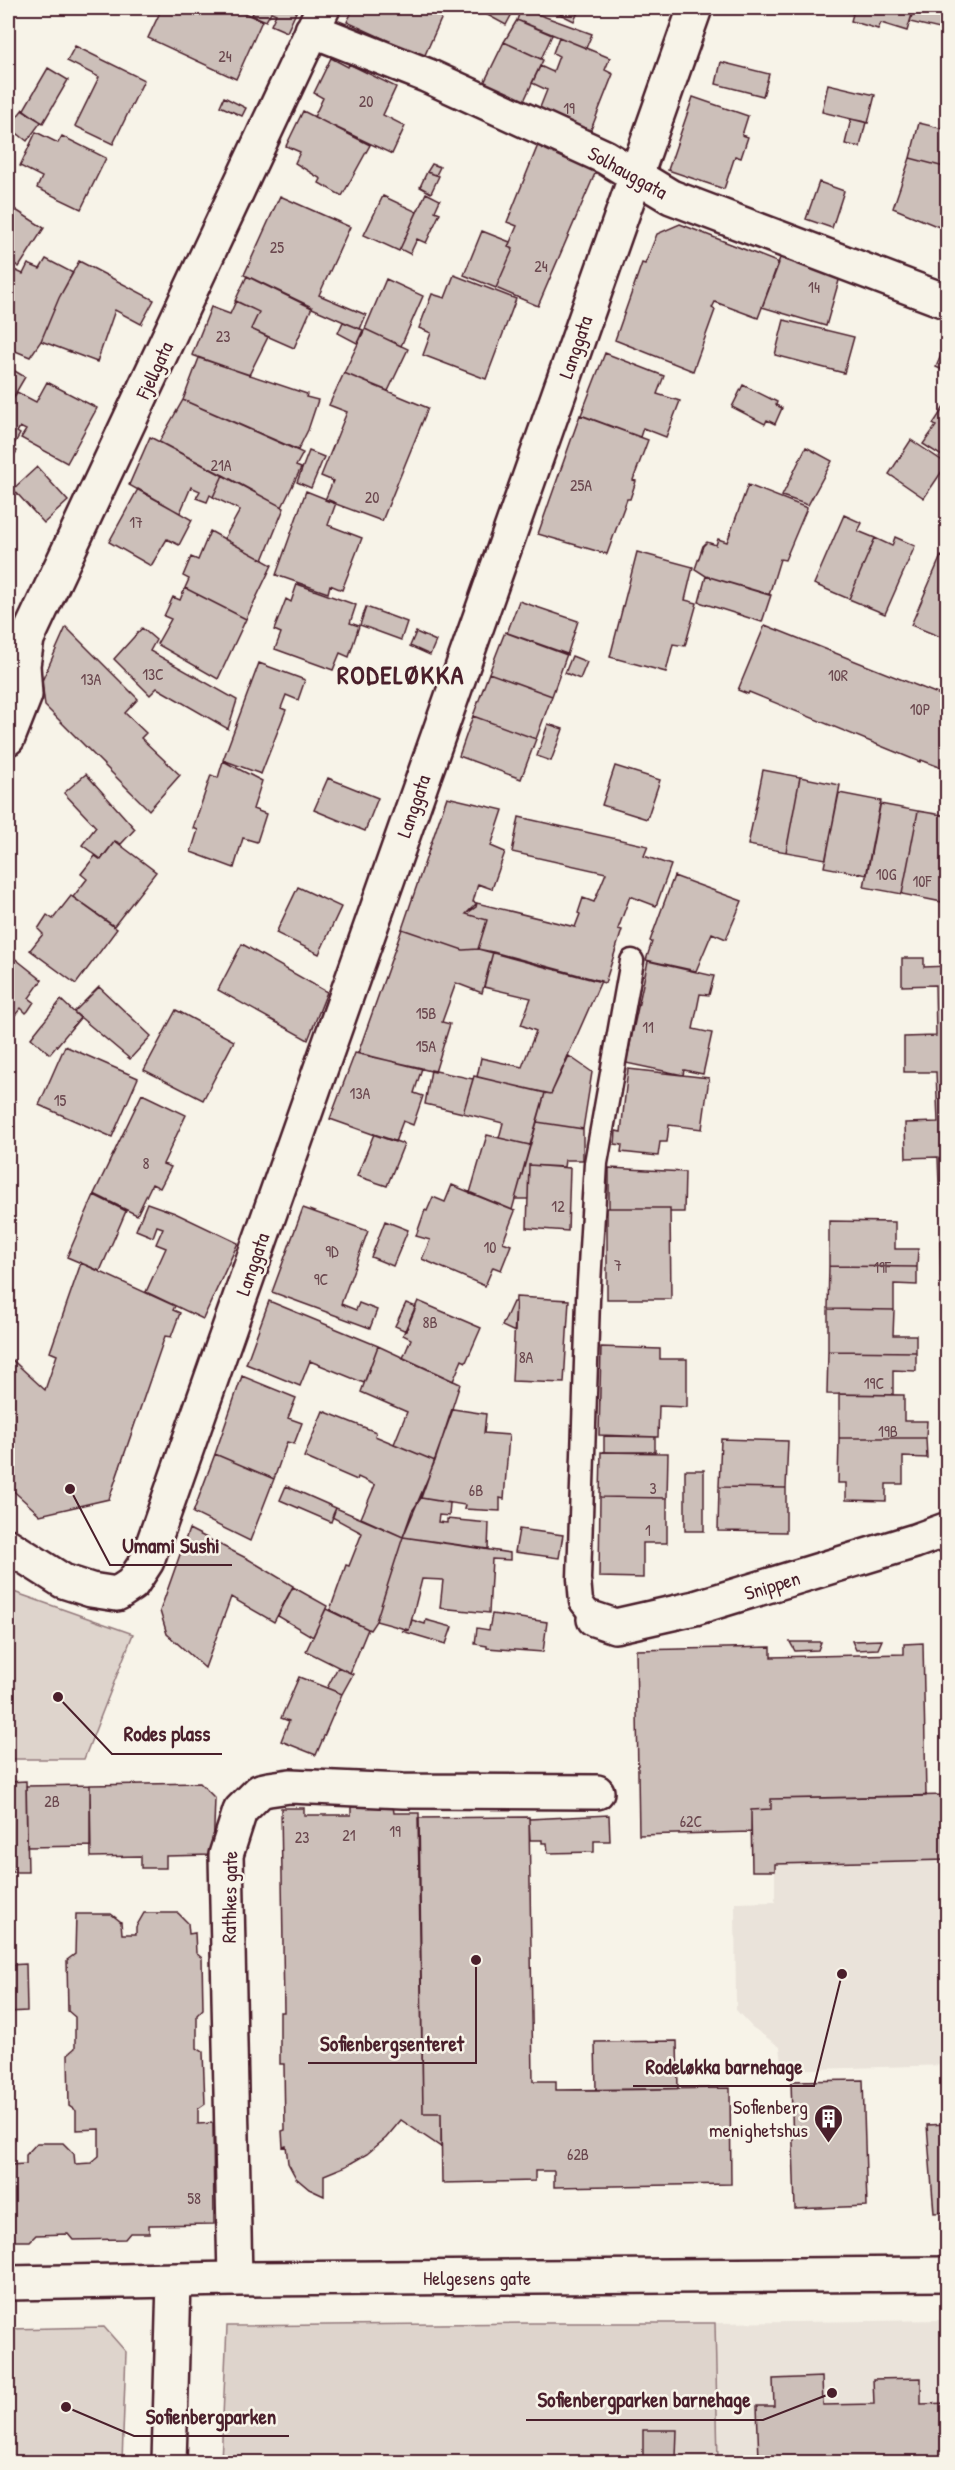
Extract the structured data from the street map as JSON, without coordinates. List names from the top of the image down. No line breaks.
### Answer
{"streets":{"street":["Solhauggata","Langgata","Fjellgata","Snippen","Rathkes gate","Helgesens gate"]},"crossings":[["Solhauggata","Langgata"],["Solhauggata","Fjellgata"],["Rathkes gate","Helgesens gate"]],"districts":["RODELØKKA"],"places":{"other":["Umami Sushi","Rodes plass","Sofienbergsenteret","Rodeløkka barnehage","Sofienbergparken barnehage","Sofienbergparken"],"building":["Sofienberg menighetshus"]},"house_numbers":["24","20","19","25","24","14","23","21A","25A","20","17","13C","10R","13A","10P","10G","10F","15B","11","15A","13A","15","8","12","10","9D","7","19F","9C","8B","8A","19C","19B","3","6B","1","2B","62C","19","21","23","62B","58"]}
